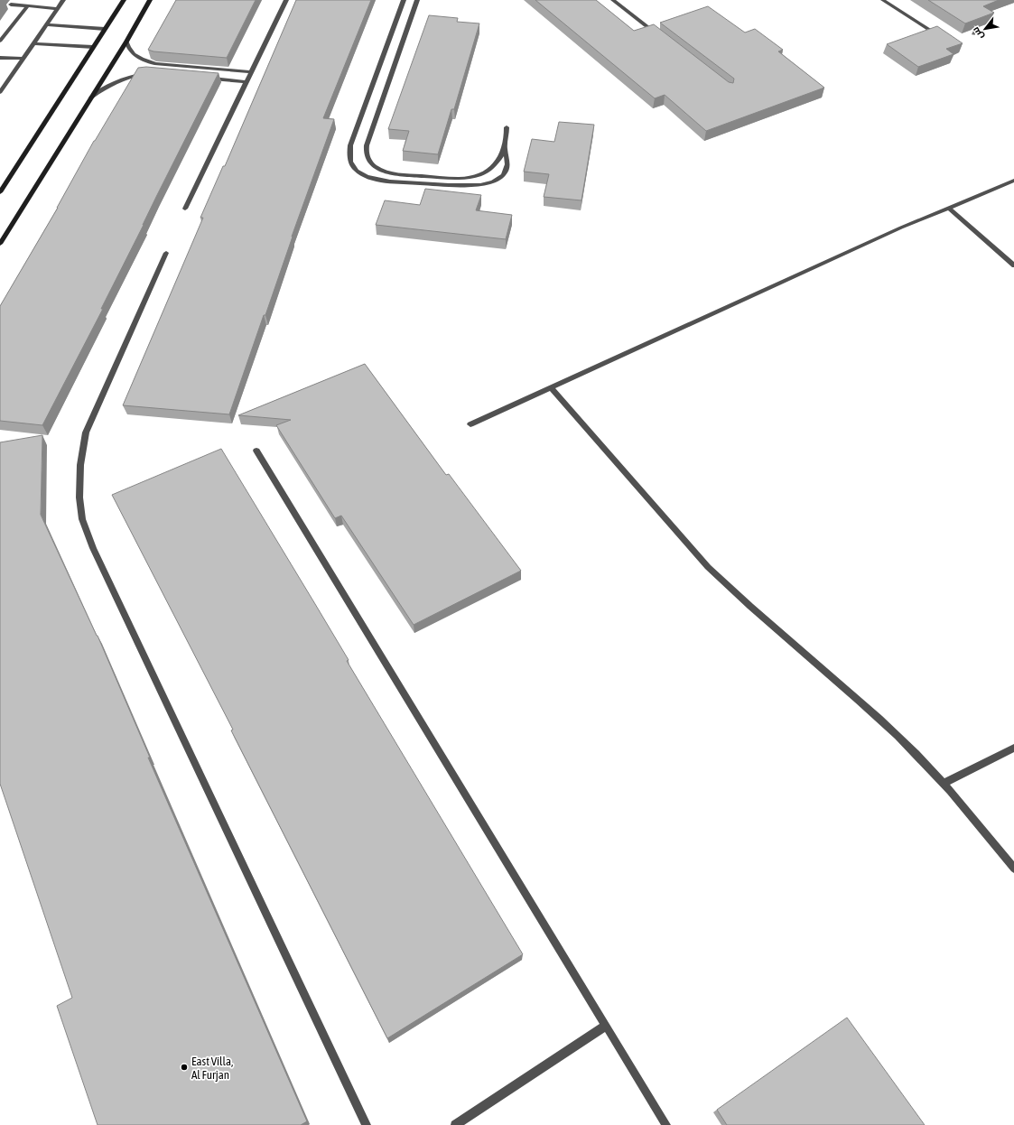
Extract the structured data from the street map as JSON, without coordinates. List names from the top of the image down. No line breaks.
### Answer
{"places":["East Villa, Al Furjan"],"north":"bottom left"}
